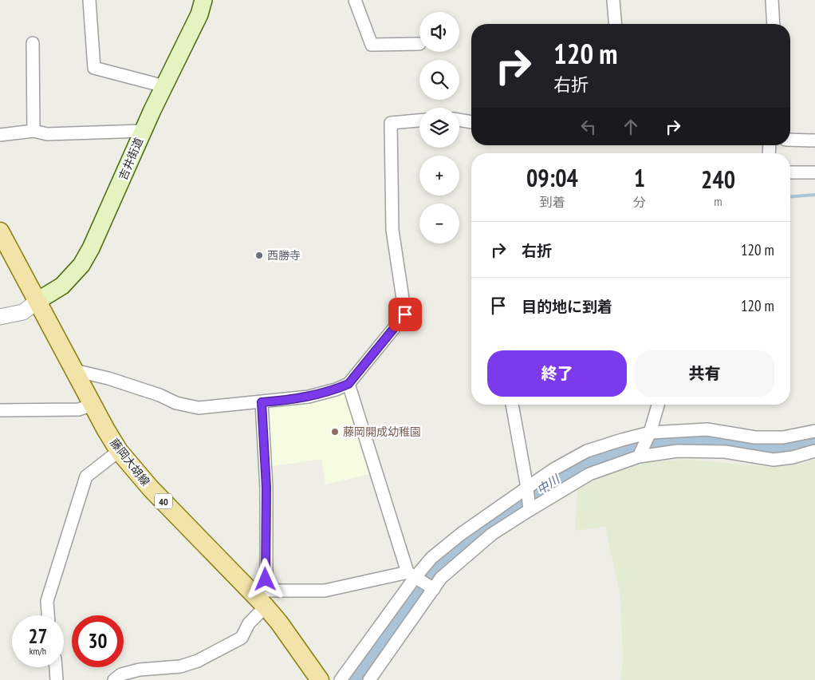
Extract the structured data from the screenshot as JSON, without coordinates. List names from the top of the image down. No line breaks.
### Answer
{"streets":{"main road":["吉井街道","藤岡大胡線","40"]},"crossings":[["吉井街道","藤岡大胡線"]],"water":["中川"],"places":["西勝寺","藤岡開成幼稚園"],"page":{"map_buttons":["+","−"],"turn":["120 m","右折"],"eta":["09:04","到着","1","分","240","m"],"list":[{"name":"右折","value":"120 m"},{"name":"目的地に到着","value":"120 m"}],"buttons":["終了","共有"],"speed":"27 km/h","limit":"30"}}
